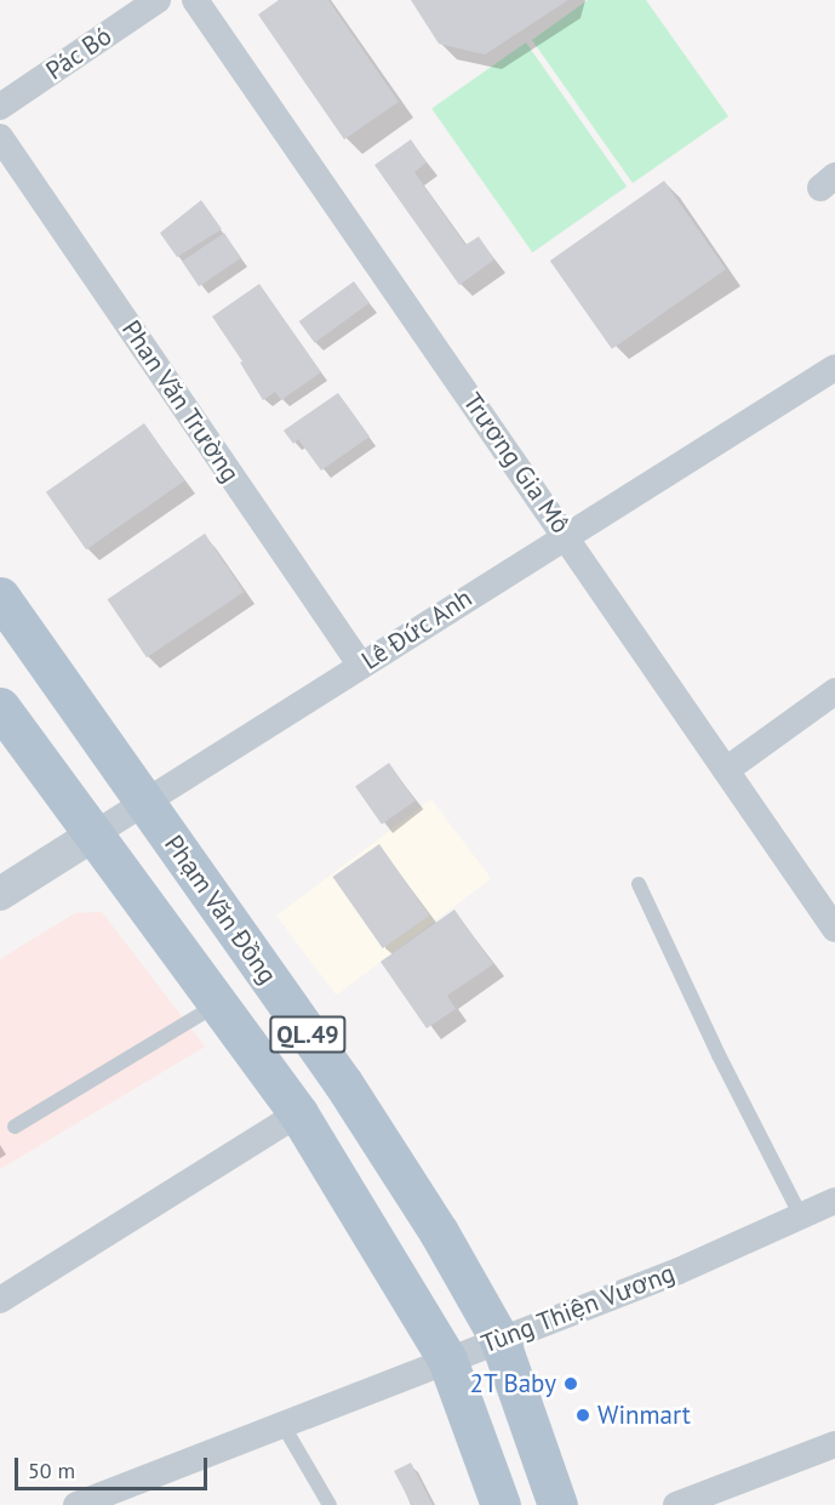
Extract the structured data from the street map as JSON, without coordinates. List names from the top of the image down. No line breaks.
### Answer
{"streets":{"main road":["Phạm Văn Đồng","QL.49"],"street":["Pác Bó","Phan Văn Trường","Trương Gia Mô","Lê Đức Anh","Tùng Thiện Vương"]},"crossings":[["Phan Văn Trường","Lê Đức Anh"],["Trương Gia Mô","Lê Đức Anh"],["Lê Đức Anh","Phạm Văn Đồng"],["Lê Đức Anh","QL.49"],["Phạm Văn Đồng","Tùng Thiện Vương"],["QL.49","Tùng Thiện Vương"]],"places":["2T Baby","Winmart"],"scale_bar":"50 m"}
